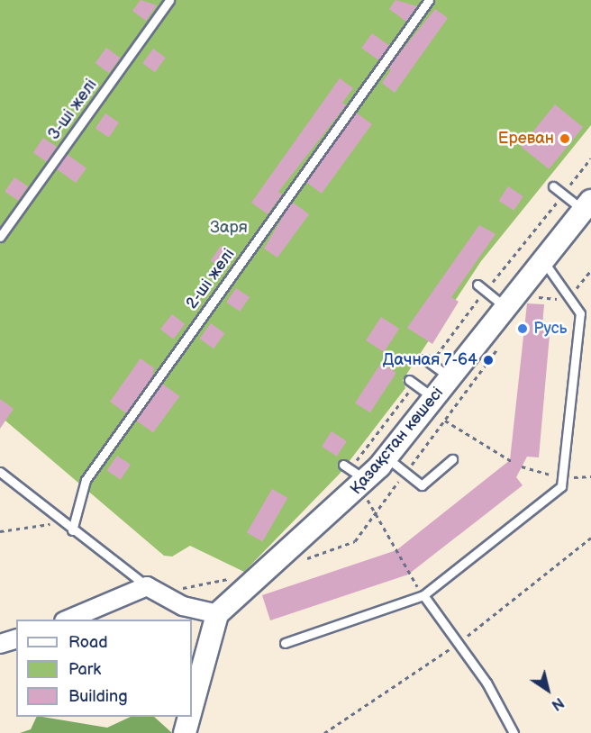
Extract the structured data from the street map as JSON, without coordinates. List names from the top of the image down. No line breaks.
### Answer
{"streets":{"street":["Қазақстан көшесі"],"lane":["3-ші желі","2-ші желі"]},"parks":["Заря"],"places":["Ереван","Русь","Дачная 7-64"],"legend":["Road","Park","Building"],"north":"bottom right"}
